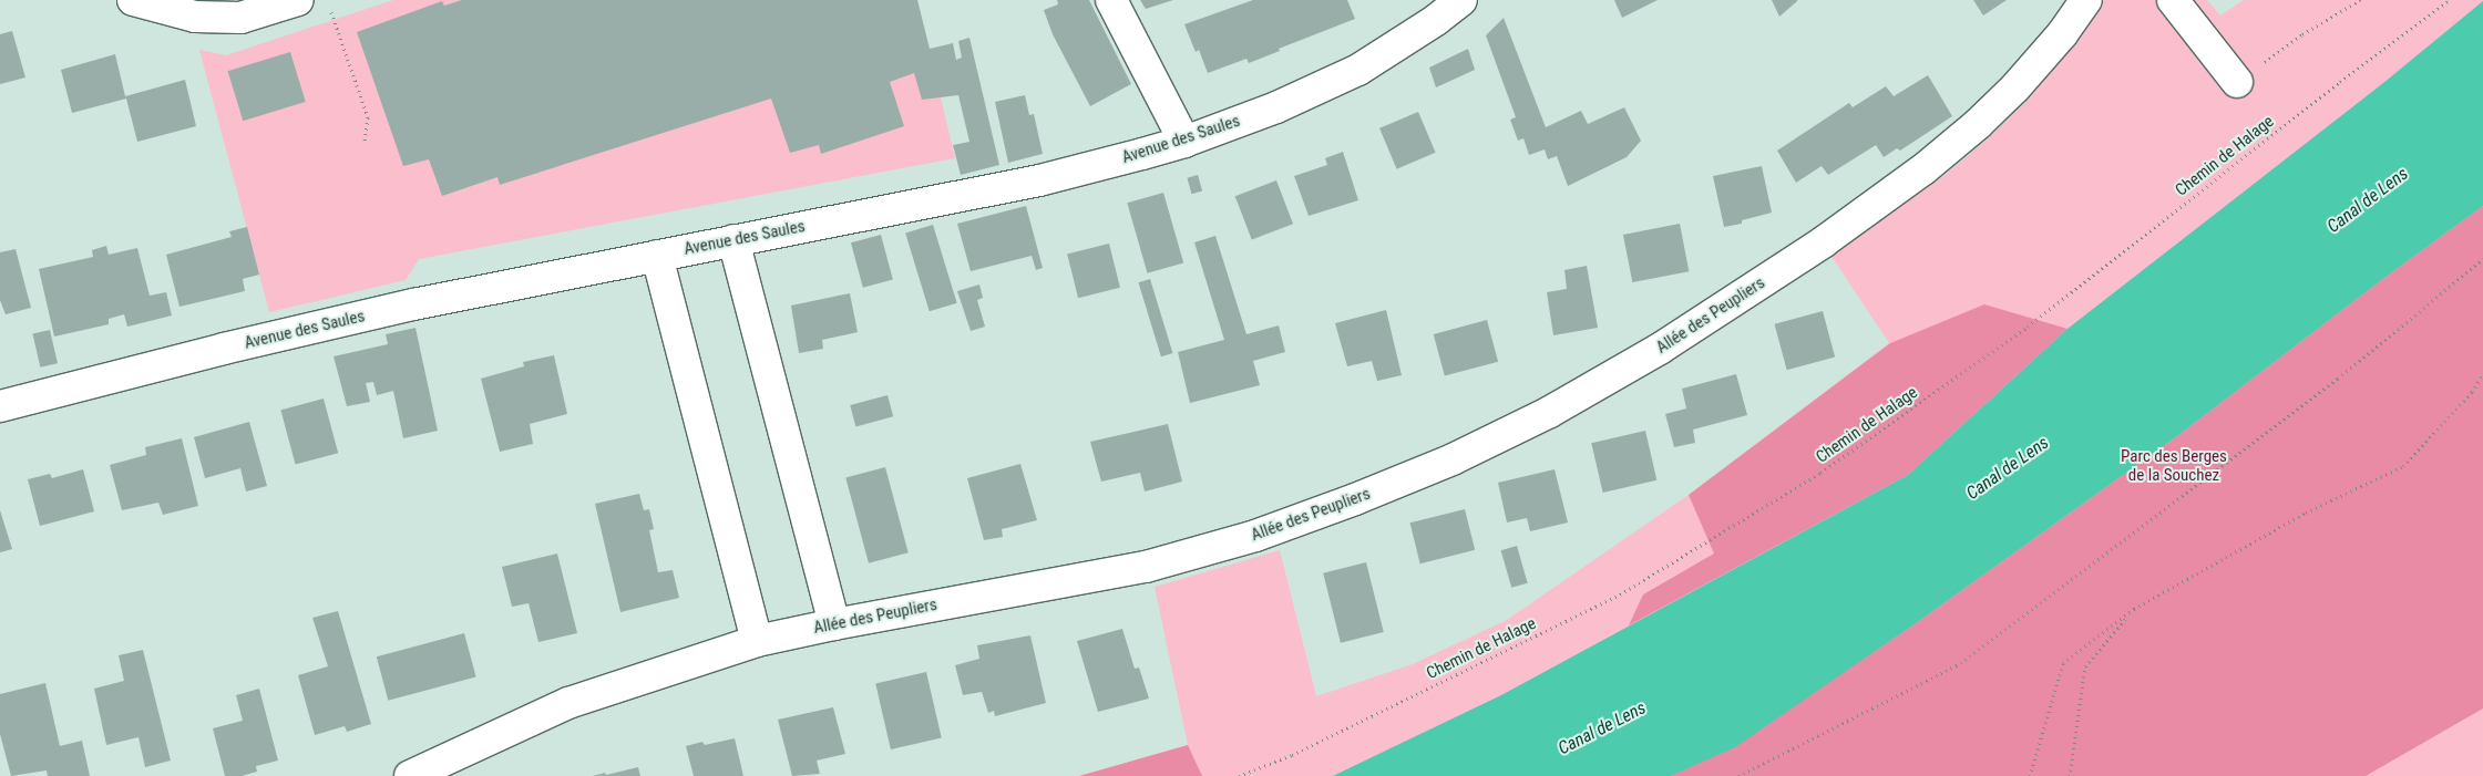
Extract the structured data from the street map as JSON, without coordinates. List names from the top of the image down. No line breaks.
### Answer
{"streets":{"street":["Avenue des Saules","Allée des Peupliers"],"path":["Chemin de Halage"]},"water":["Canal de Lens"],"parks":["Parc des Berges de la Souchez"]}
